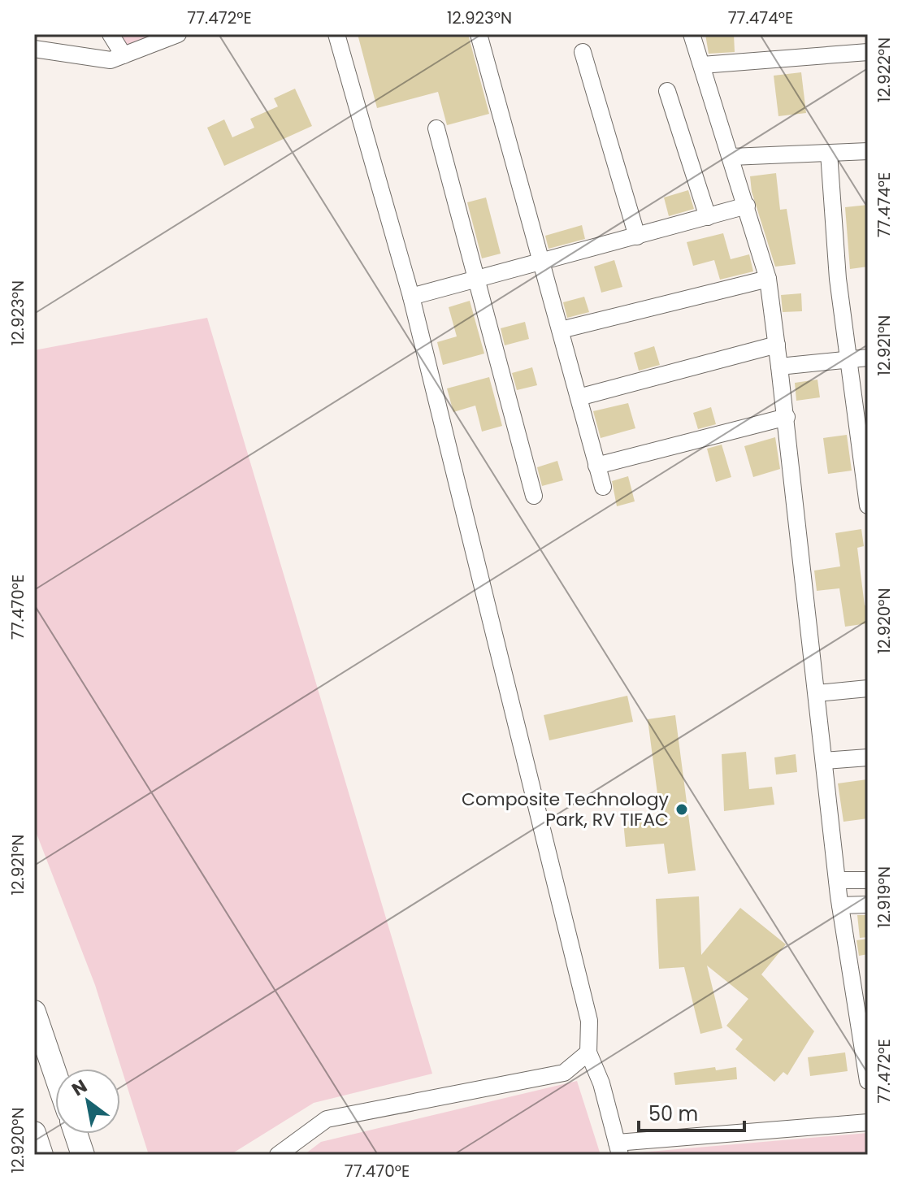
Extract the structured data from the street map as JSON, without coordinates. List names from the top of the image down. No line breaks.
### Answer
{"places":["Composite Technology Park, RV TIFAC"],"scale_bar":"50 m","north":"top left","coordinates":["77.472°E","12.923°N","77.474°E","12.922°N","12.921°N","77.470°E","12.920°N","12.919°N"]}
